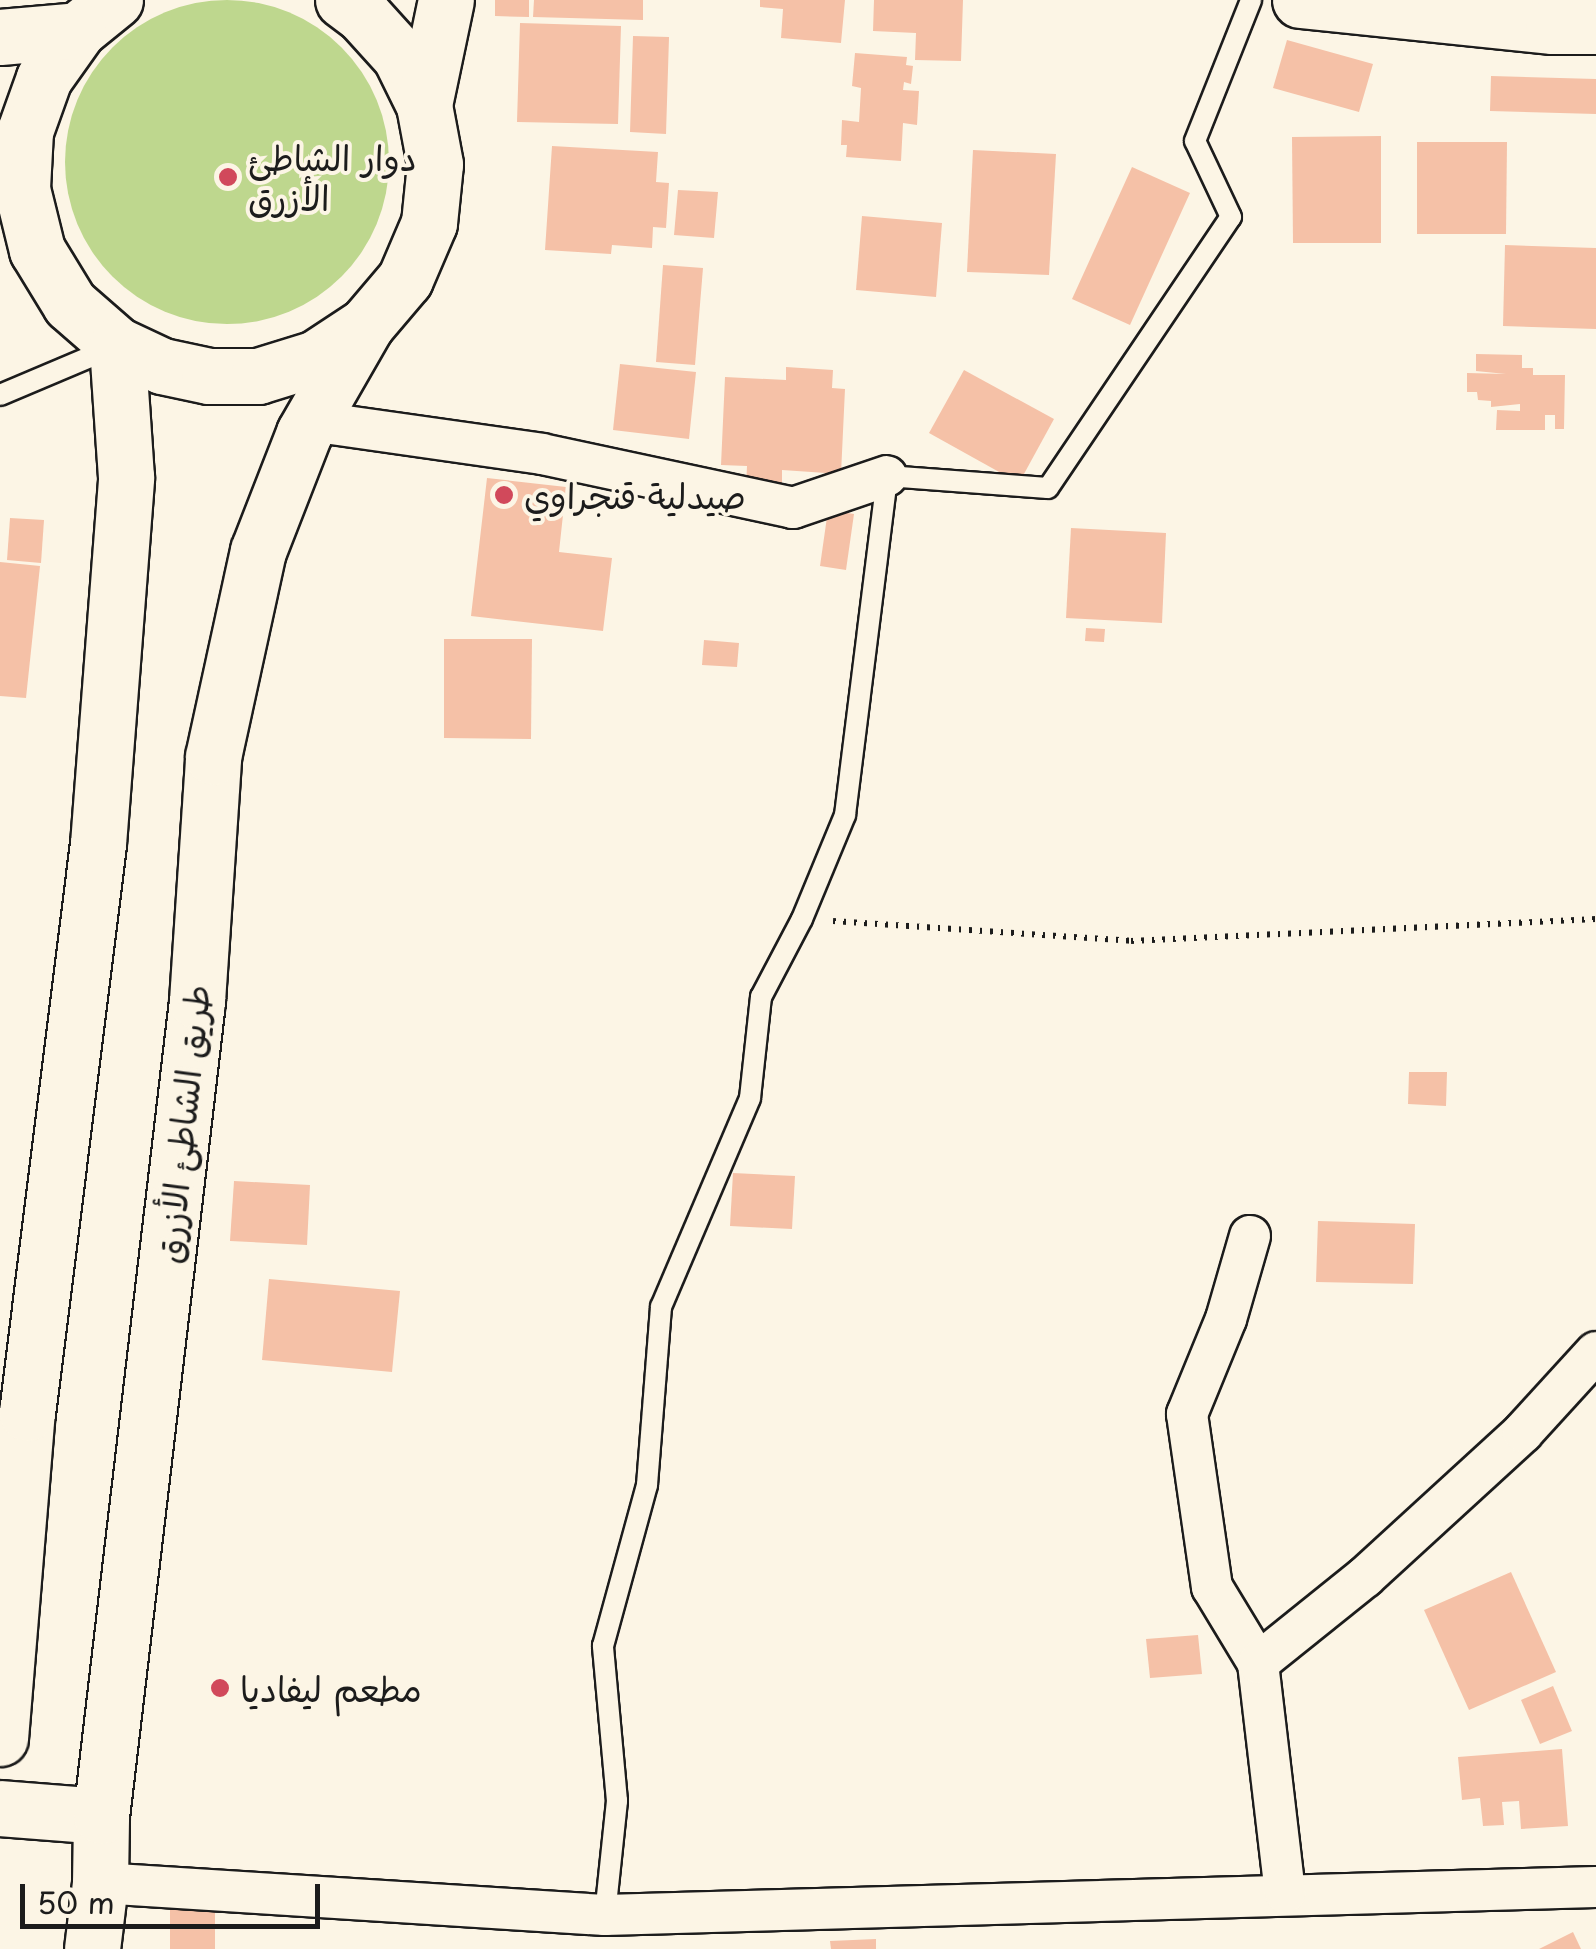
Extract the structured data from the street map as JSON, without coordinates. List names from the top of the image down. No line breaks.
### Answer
{"streets":{"main road":["طريق الشاطئ الأزرق"]},"places":["دوار الشاطئ الأزرق","صيدلية قنجراوي","مطعم ليفاديا"],"scale_bar":"50 m"}
